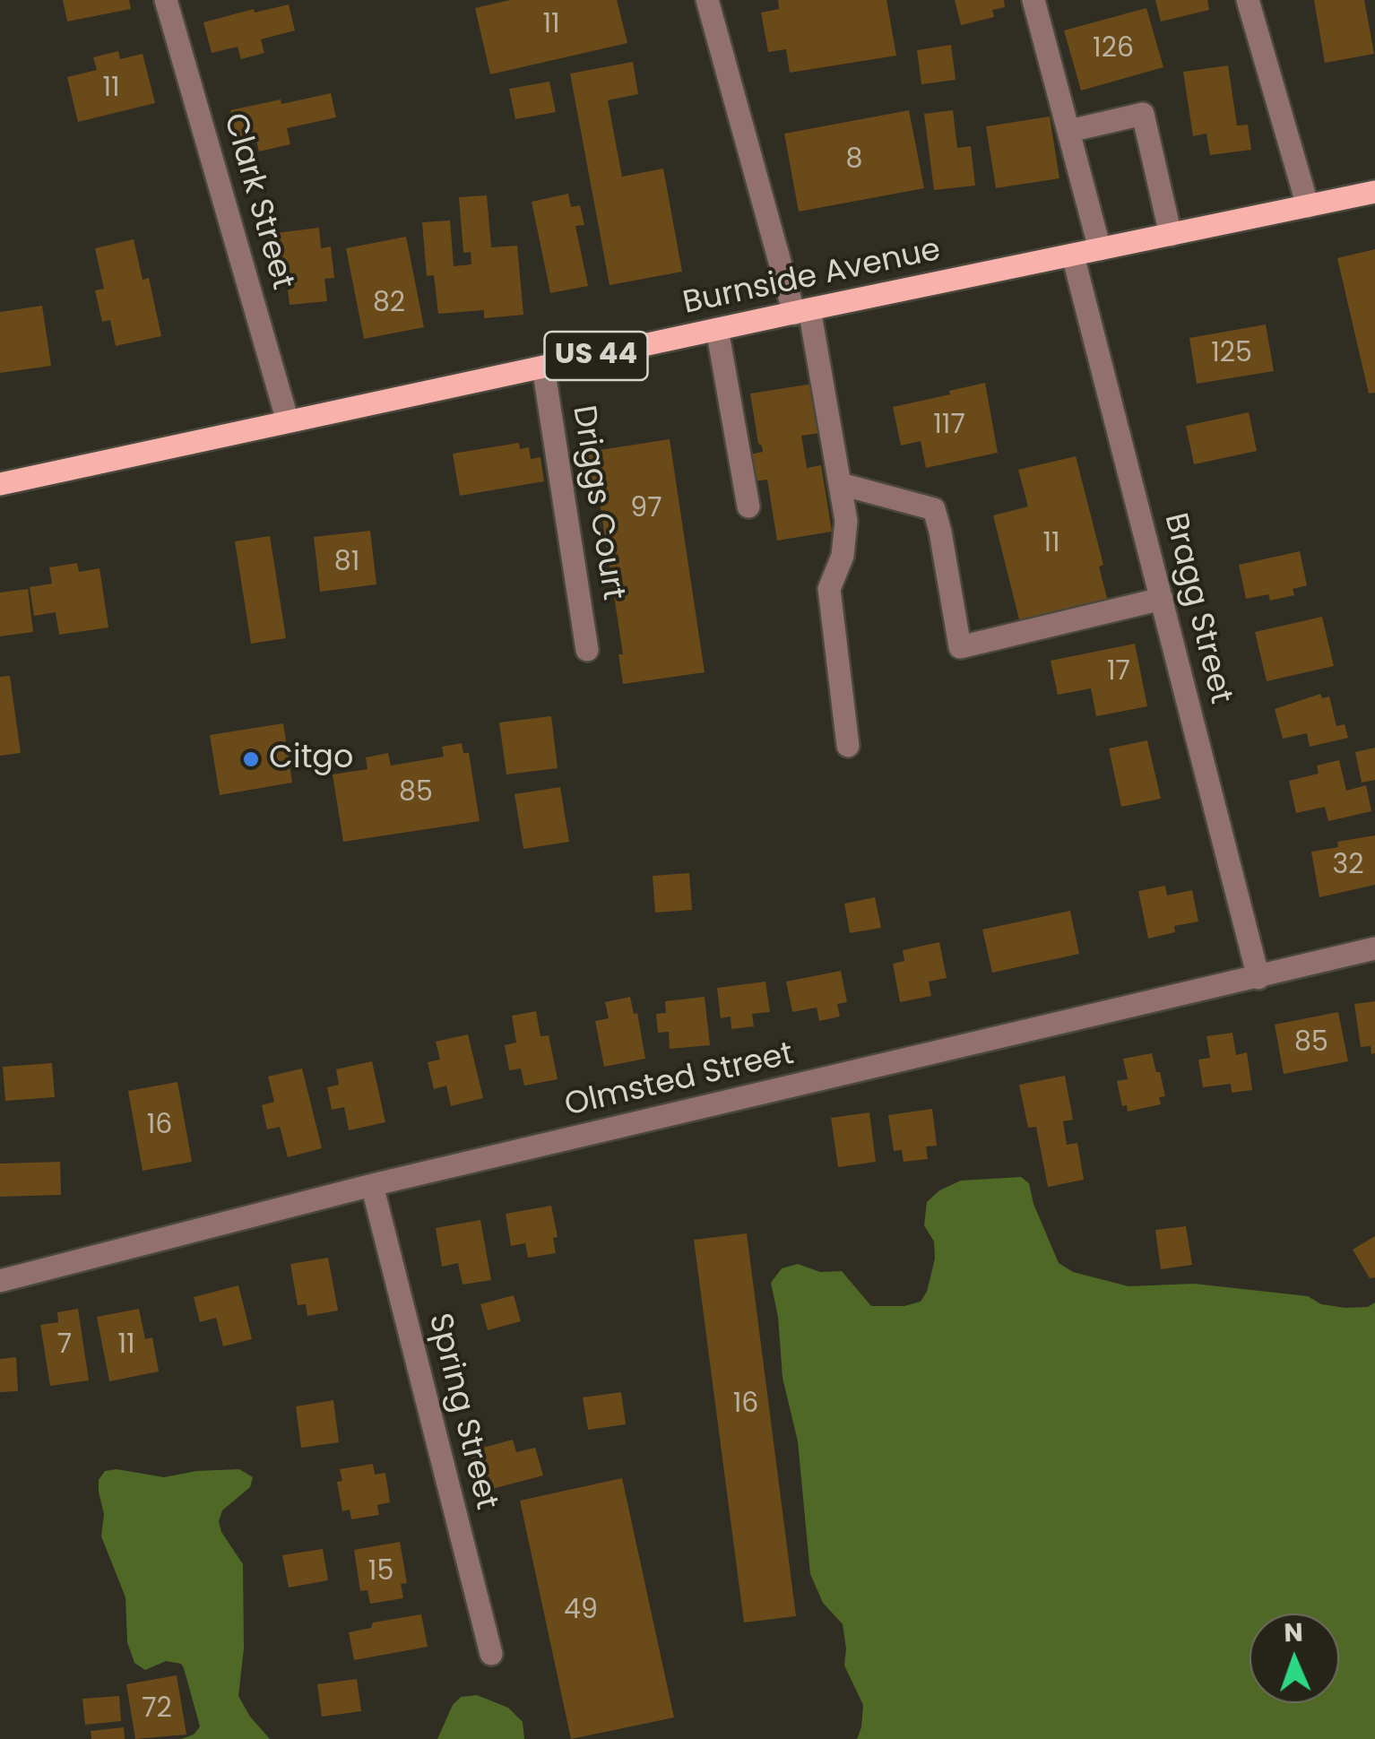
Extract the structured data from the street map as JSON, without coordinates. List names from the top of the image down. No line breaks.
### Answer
{"streets":{"main road":["Burnside Avenue","US 44"],"street":["Clark Street","Driggs Court","Bragg Street","Olmsted Street","Spring Street"]},"crossings":[["Clark Street","Burnside Avenue"],["Burnside Avenue","Driggs Court"],["Burnside Avenue","Bragg Street"],["Bragg Street","Olmsted Street"],["Olmsted Street","Spring Street"]],"places":["Citgo"],"house_numbers":["11","126","11","8","82","125","117","97","11","81","17","85","32","85","16","7","11","16","15","49","72"],"north":"top"}
